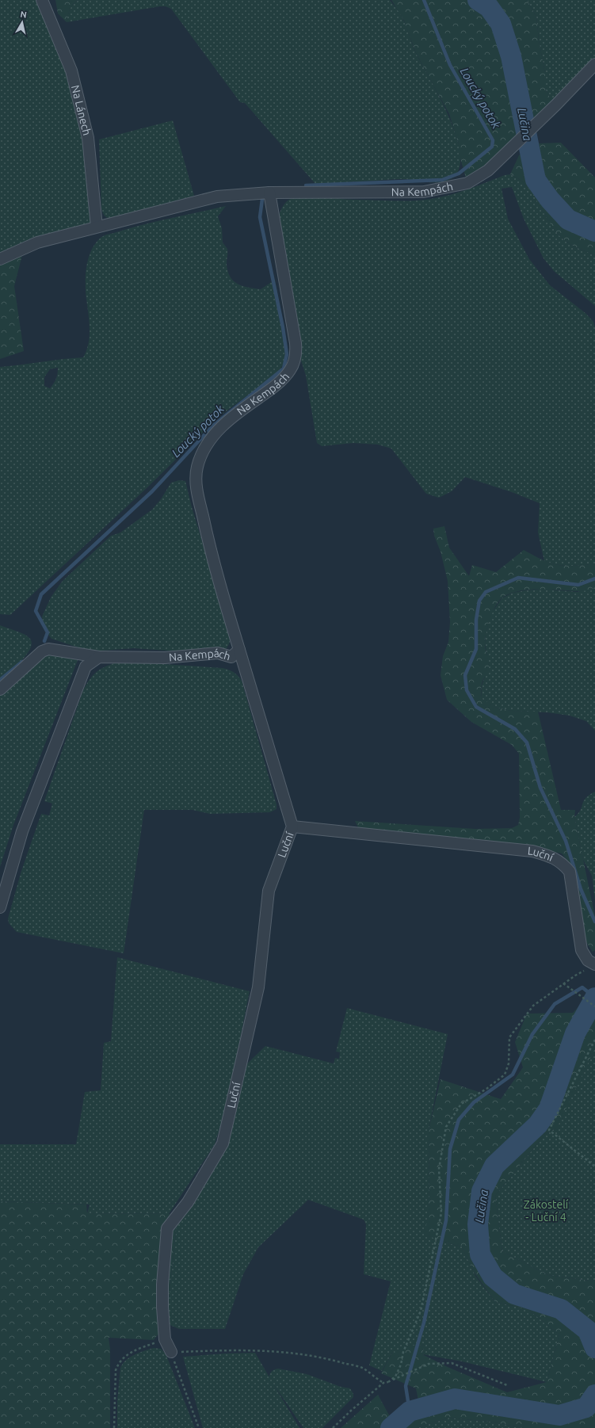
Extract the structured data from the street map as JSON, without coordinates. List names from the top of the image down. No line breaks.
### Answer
{"streets":{"street":["Na Lánech","Na Kempách","Luční"]},"crossings":[["Na Kempách","Luční"]],"water":["Loucký potok","Lučina"],"parks":["Zákostelí - Luční 4"],"north":"top"}
